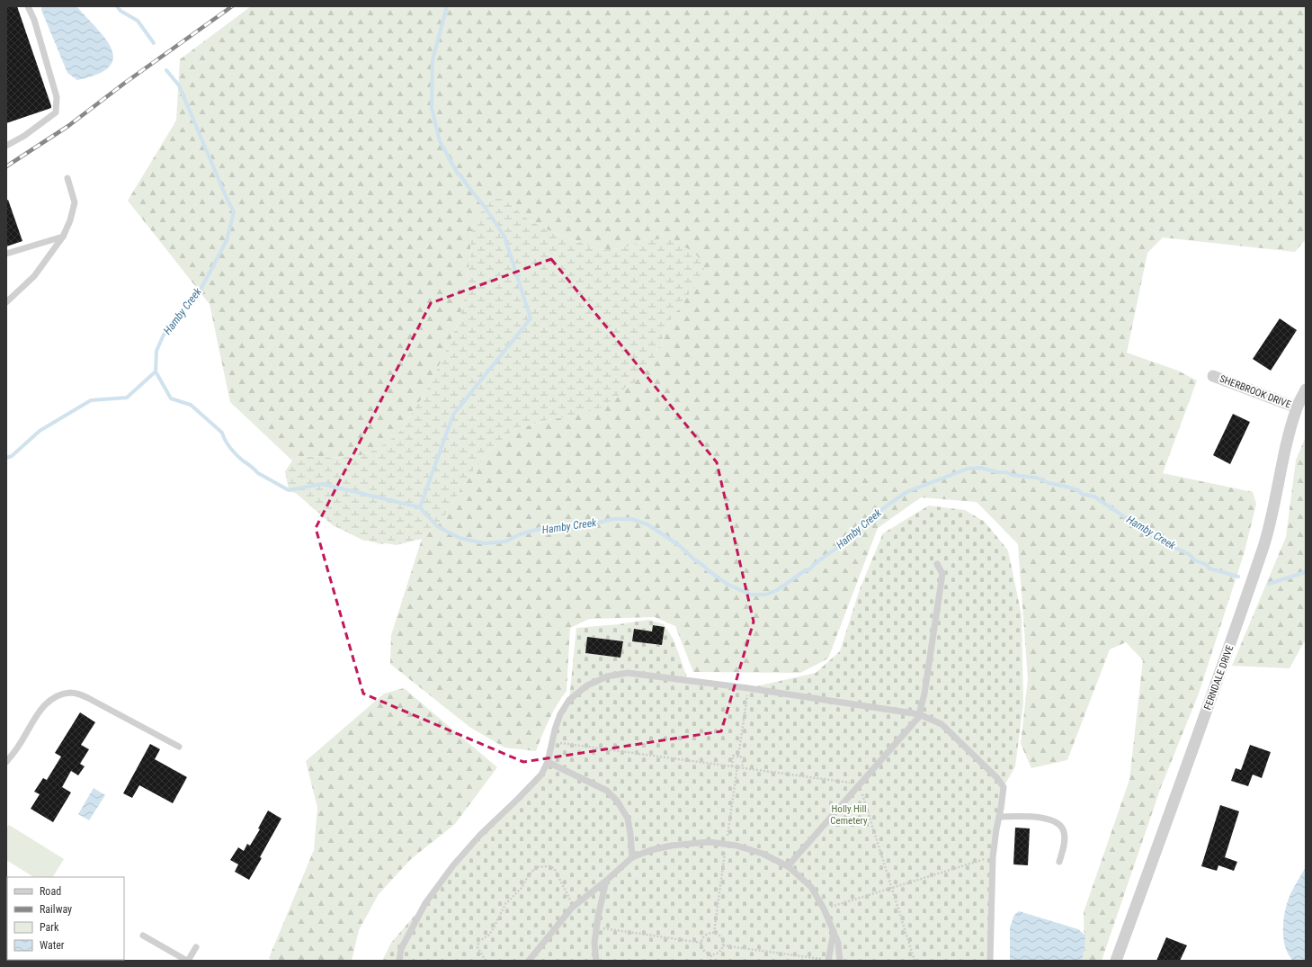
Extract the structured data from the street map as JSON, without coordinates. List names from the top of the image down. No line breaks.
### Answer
{"streets":{"street":["SHERBROOK DRIVE","FERNDALE DRIVE"]},"crossings":[["SHERBROOK DRIVE","FERNDALE DRIVE"]],"water":["Hamby Creek"],"parks":["Holly Hill Cemetery"],"legend":["Road","Railway","Park","Water"]}
